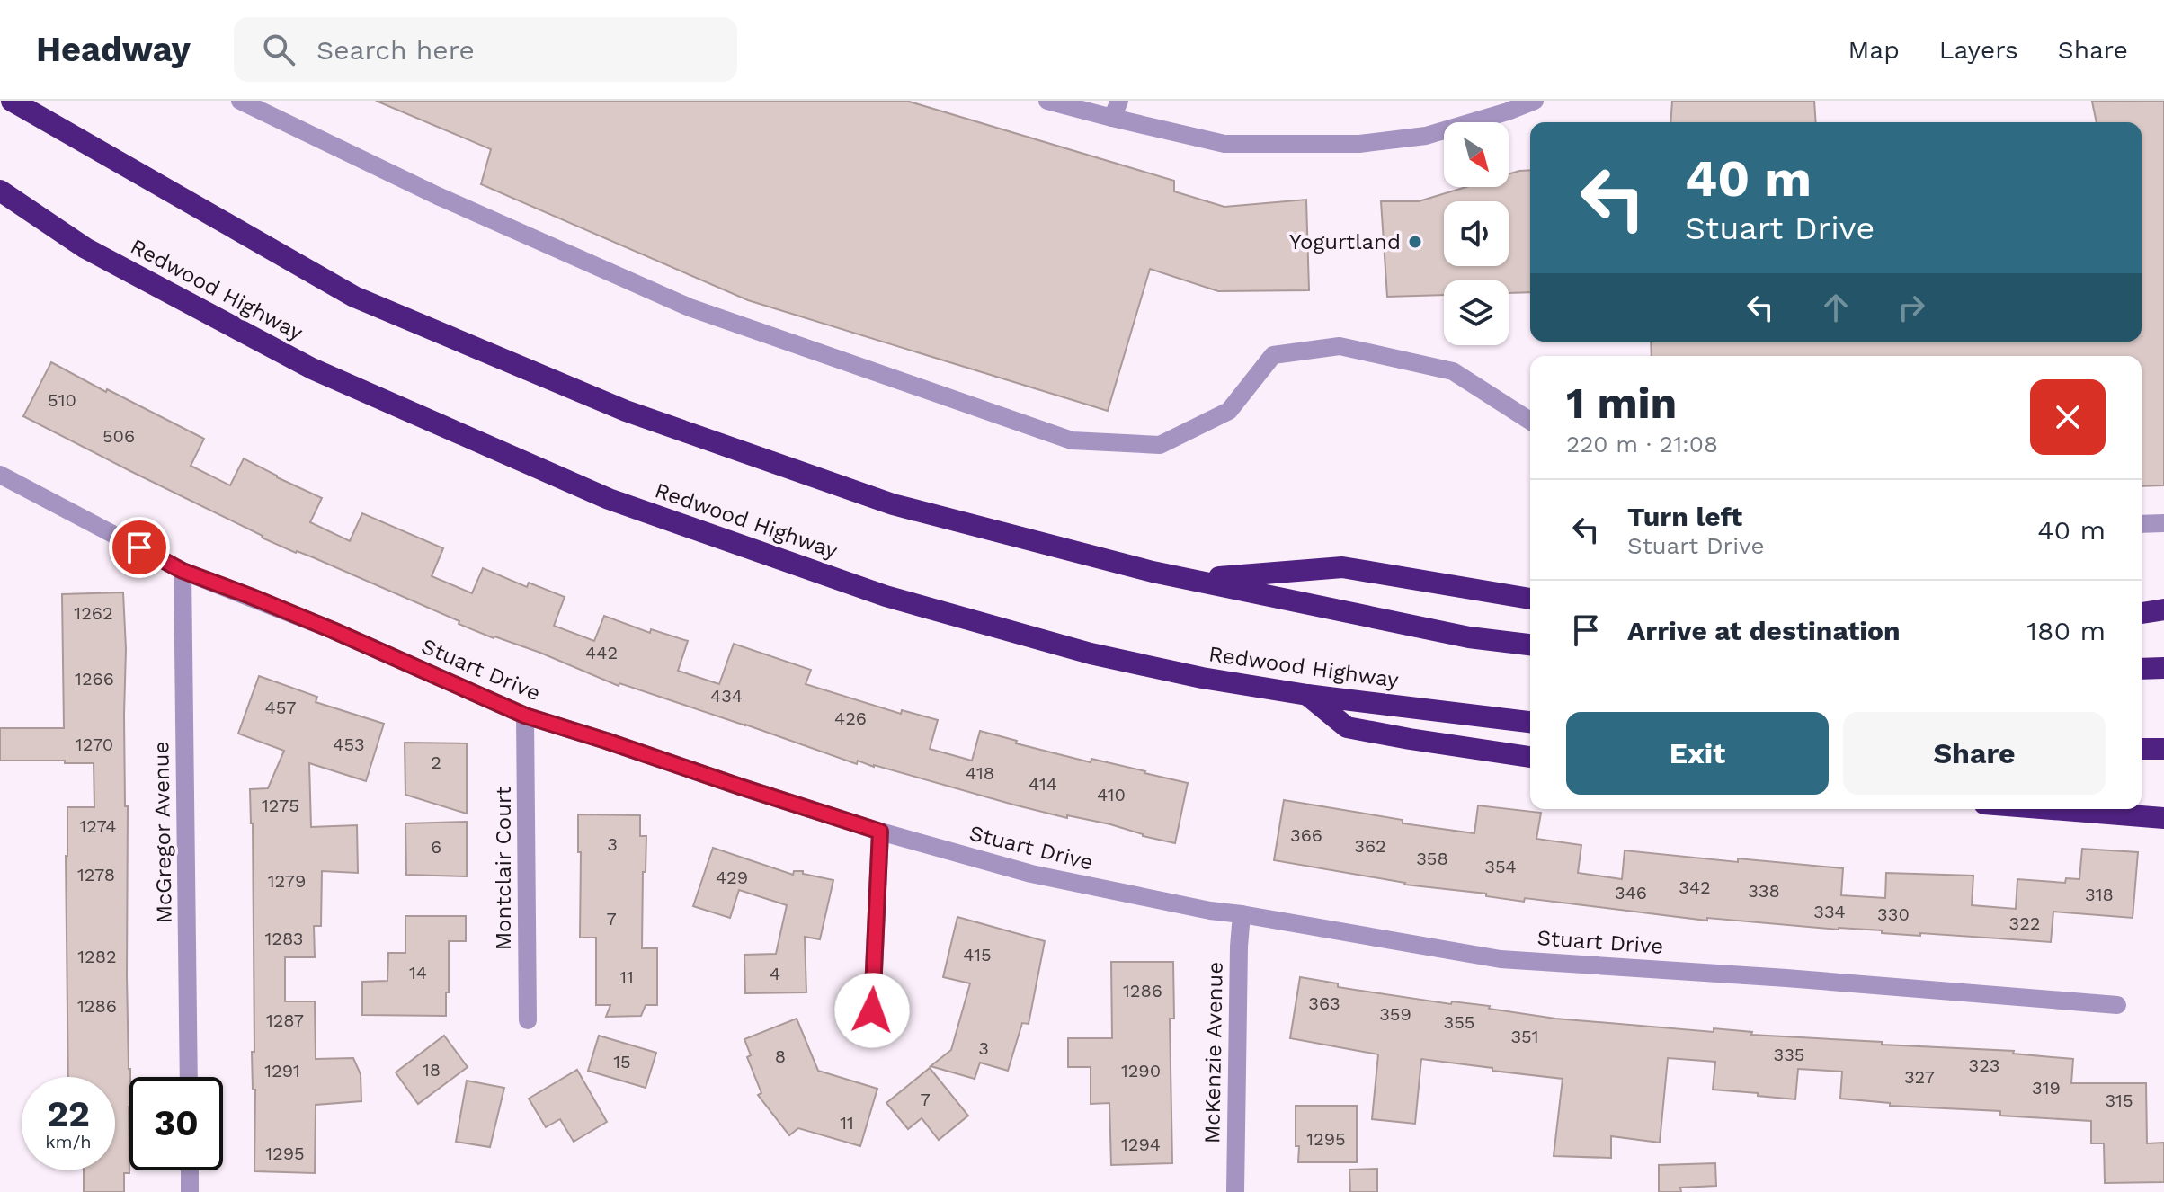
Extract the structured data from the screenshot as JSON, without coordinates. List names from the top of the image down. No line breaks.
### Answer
{"streets":{"highway":["Redwood Highway"],"street":["Stuart Drive","McGregor Avenue","Montclair Court","McKenzie Avenue"]},"crossings":[["Stuart Drive","McGregor Avenue"],["Stuart Drive","Montclair Court"],["Stuart Drive","McKenzie Avenue"]],"places":["Yogurtland"],"house_numbers":["510","506","1262","442","1266","434","457","426","1270","453","2","418","414","410","1275","1274","366","3","362","6","358","354","1278","429","1279","342","338","346","318","334","330","7","322","1283","415","1282","14","4","11","1286","363","1286","359","1287","355","351","3","335","8","15","323","18","1291","1290","327","319","7","315","11","1295","1294","1295"],"north":"bottom right","page":{"header":"Headway","search":"Search here","nav":["Map","Layers","Share"],"turn":["40 m","Stuart Drive"],"heading":["1 min","220 m · 21:08"],"list":[{"name":"Turn left","note":"Stuart Drive","value":"40 m"},{"name":"Arrive at destination","value":"180 m"}],"buttons":["Exit","Share"],"speed":"22 km/h","limit":"30"}}
